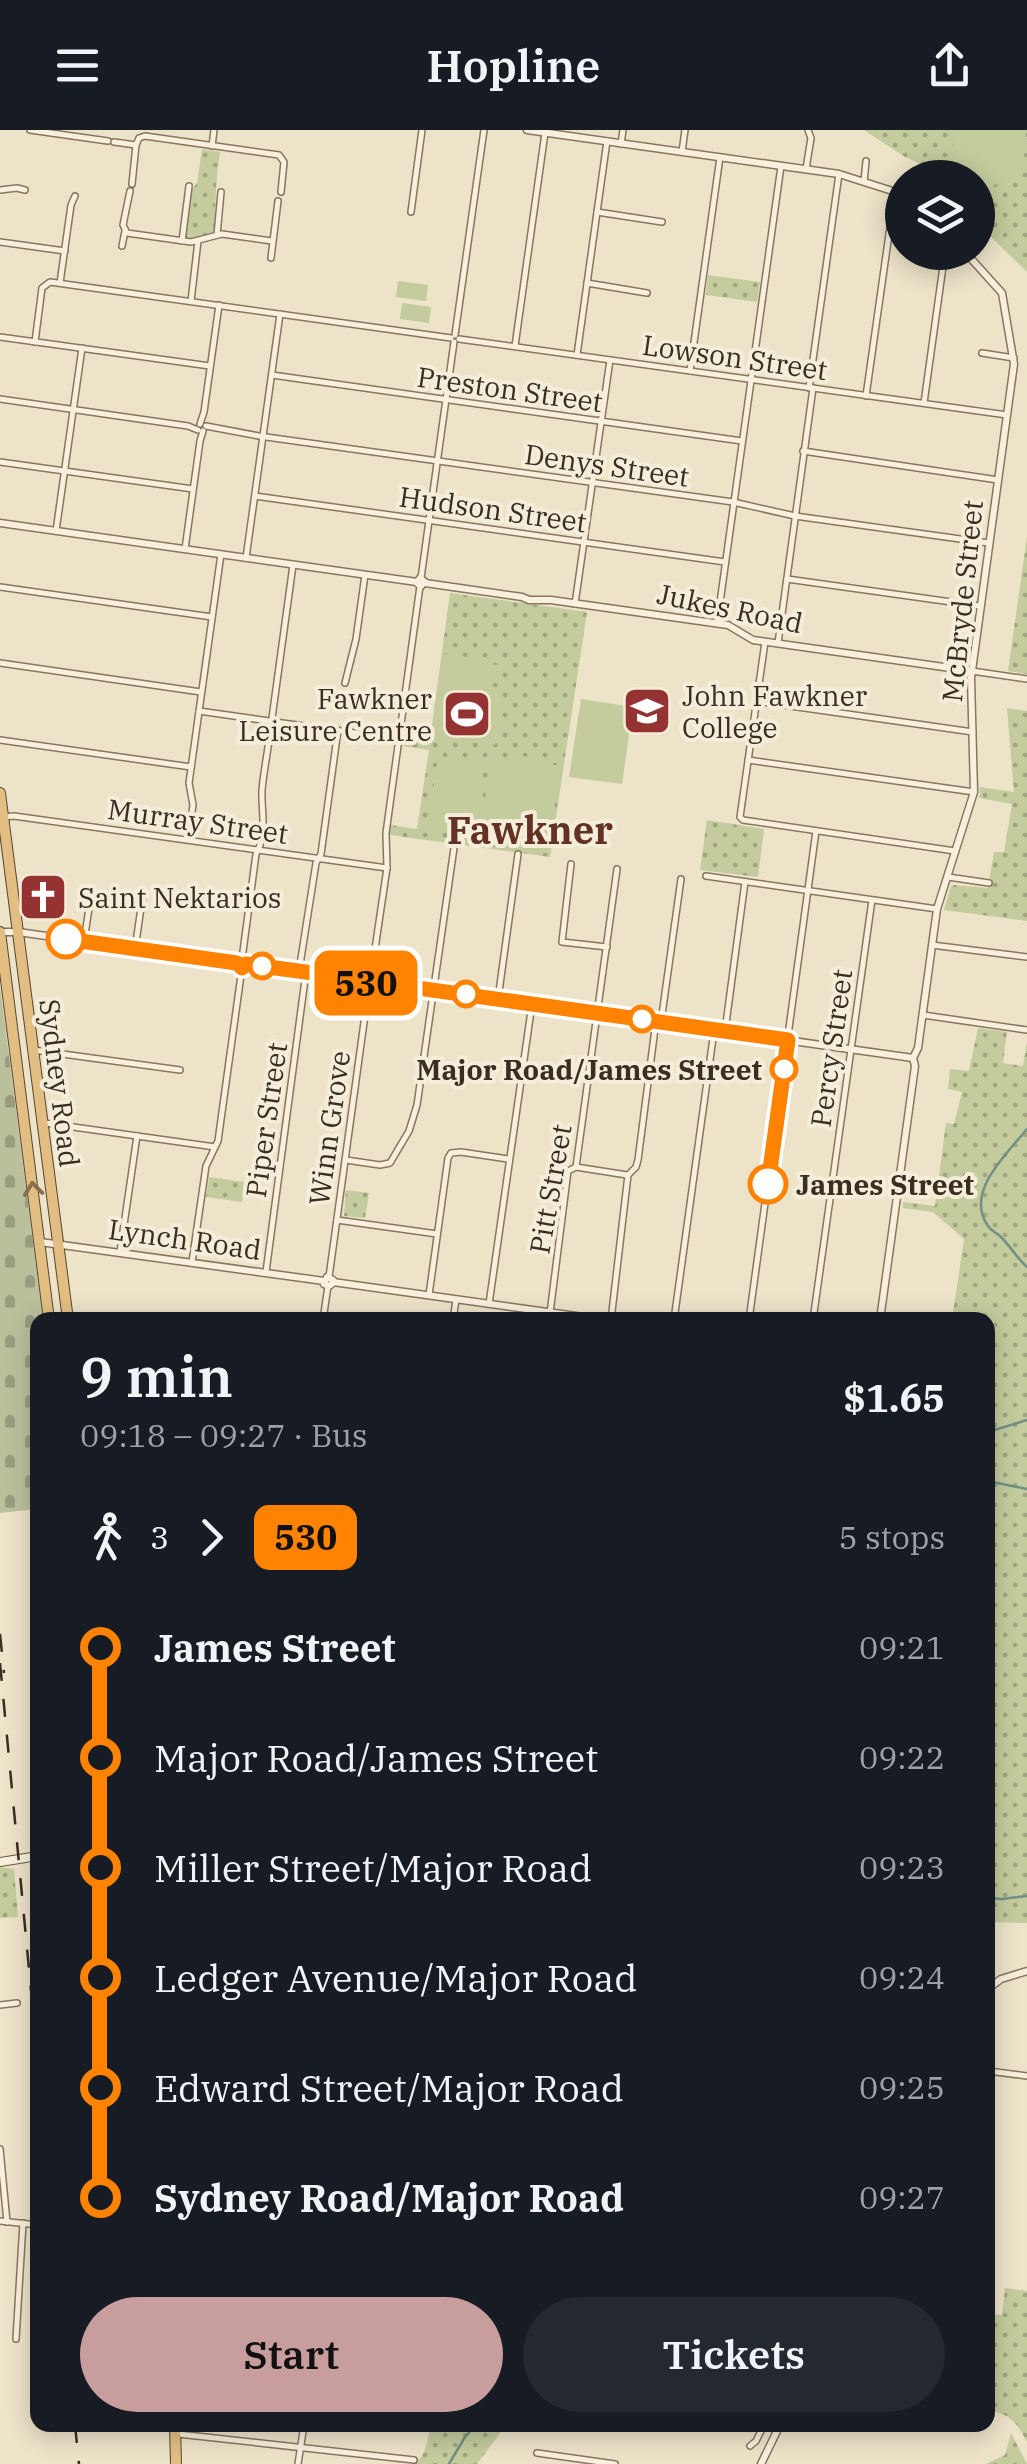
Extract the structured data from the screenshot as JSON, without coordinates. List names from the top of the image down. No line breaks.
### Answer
{"streets":{"highway":["Sydney Road"],"street":["Lowson Street","Preston Street","Denys Street","Hudson Street","McBryde Street","Jukes Road","Murray Street","Percy Street","Piper Street","Winn Grove","Pitt Street","Lynch Road"]},"crossings":[["Lowson Street","McBryde Street"],["Lowson Street","Winn Grove"],["Preston Street","Winn Grove"],["Denys Street","McBryde Street"],["Denys Street","Winn Grove"],["Hudson Street","Winn Grove"],["McBryde Street","Jukes Road"],["Jukes Road","Winn Grove"],["Murray Street","Sydney Road"],["Murray Street","Piper Street"],["Murray Street","Winn Grove"],["Sydney Road","Lynch Road"],["Piper Street","Lynch Road"],["Winn Grove","Lynch Road"],["Pitt Street","Lynch Road"]],"districts":["Fawkner"],"places":{"school or university":["John Fawkner College"],"sports":["Fawkner Leisure Centre"],"church":["Saint Nektarios"],"other":["Major Road/James Street","James Street"]},"lines":["bus line 530"],"page":{"header":"Hopline","on_map":"530","heading":["9 min","09:18 – 09:27 · Bus","$1.65"],"legs":["3","530","5 stops"],"list":[{"name":"James Street","value":"09:21"},{"name":"Major Road/James Street","value":"09:22"},{"name":"Miller Street/Major Road","value":"09:23"},{"name":"Ledger Avenue/Major Road","value":"09:24"},{"name":"Edward Street/Major Road","value":"09:25"},{"name":"Sydney Road/Major Road","value":"09:27"}],"buttons":["Start","Tickets"]}}
